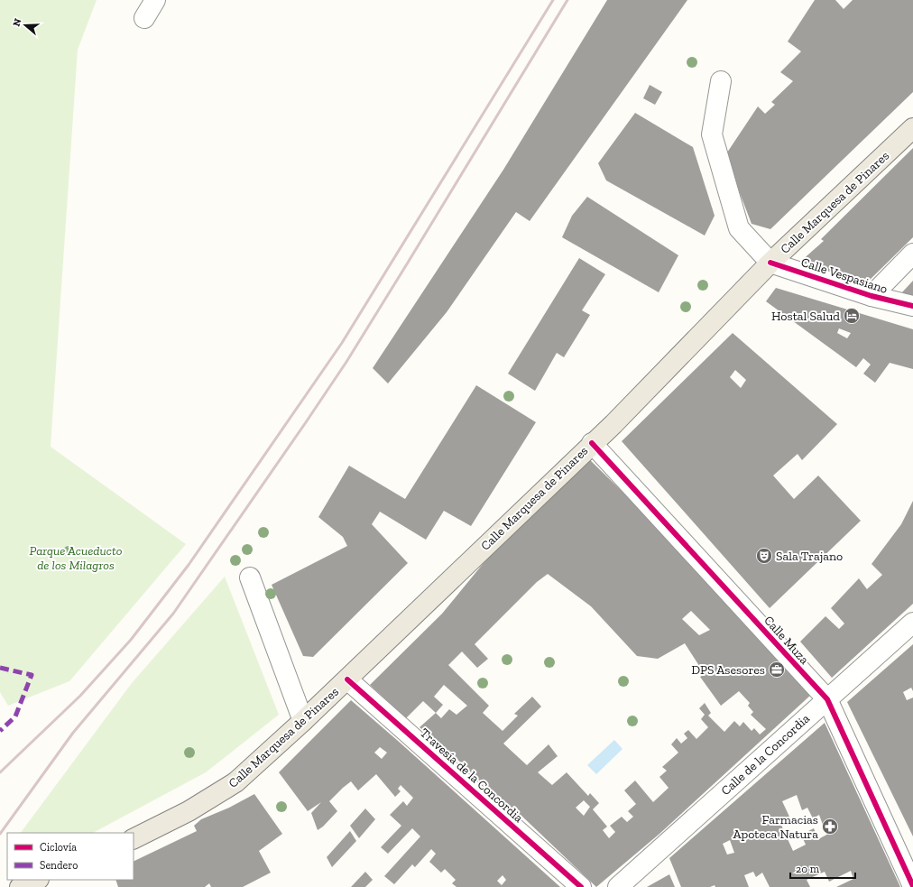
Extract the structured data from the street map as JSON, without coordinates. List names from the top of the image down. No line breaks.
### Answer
{"streets":{"main road":["Calle Marquesa de Pinares"],"street":["Calle Vespasiano","Calle Muza","Calle de la Concordia","Travesía de la Concordia"]},"crossings":[["Calle Marquesa de Pinares","Calle Vespasiano"],["Calle Marquesa de Pinares","Calle Muza"],["Calle Marquesa de Pinares","Travesía de la Concordia"],["Calle Muza","Calle de la Concordia"]],"parks":["Parque Acueducto de los Milagros"],"places":{"hotel":["Hostal Salud"],"theatre":["Sala Trajano"],"office":["DPS Asesores"],"pharmacy":["Farmacias Apoteca Natura"]},"legend":["Ciclovía","Sendero"],"scale_bar":"20 m","north":"left"}
